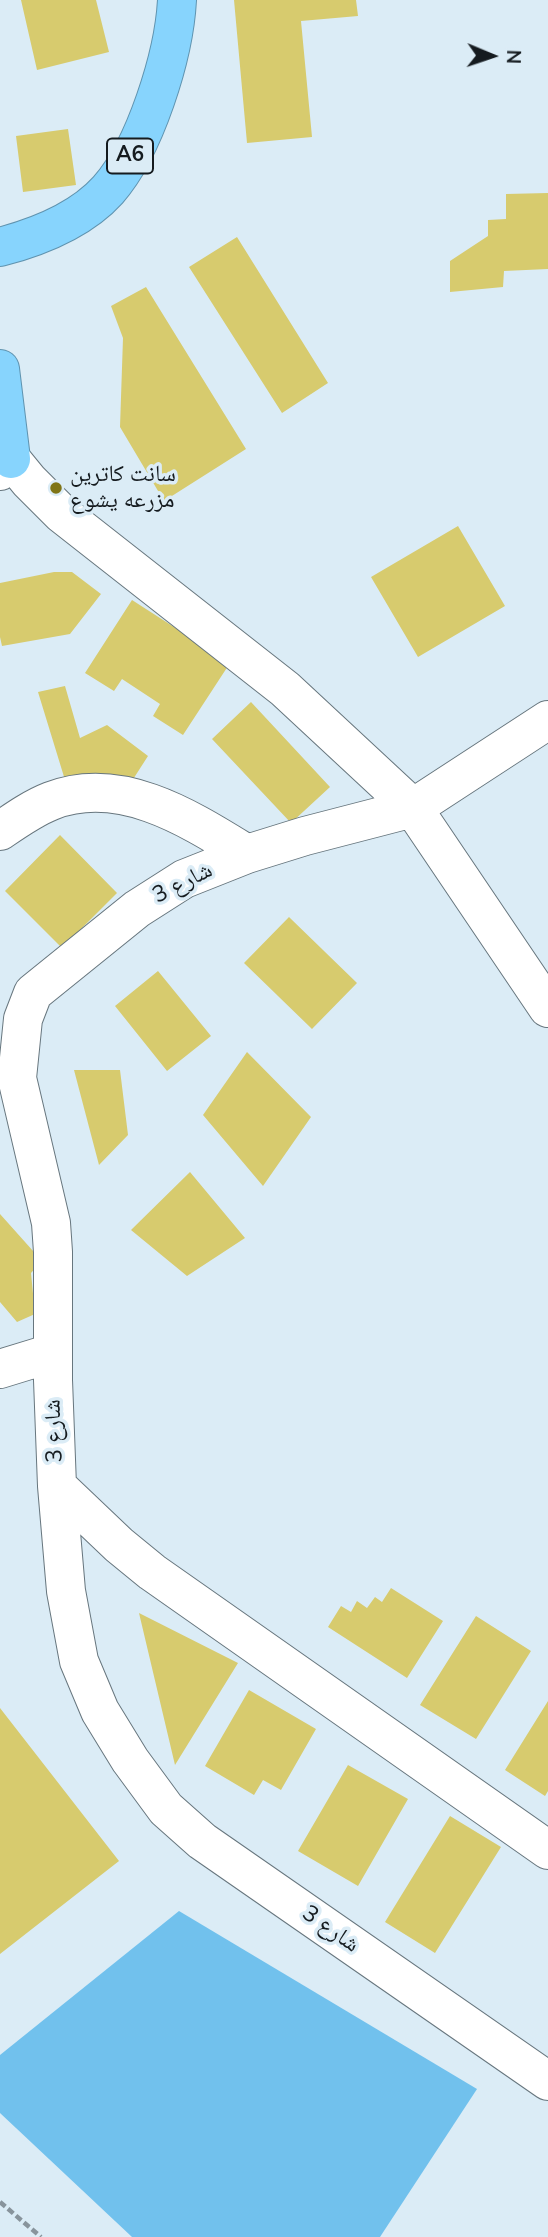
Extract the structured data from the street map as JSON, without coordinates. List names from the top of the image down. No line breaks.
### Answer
{"streets":{"highway":["A6"],"street":["شارع 3"]},"places":["سانت كاترين مزرعه يشوع"],"north":"right"}
